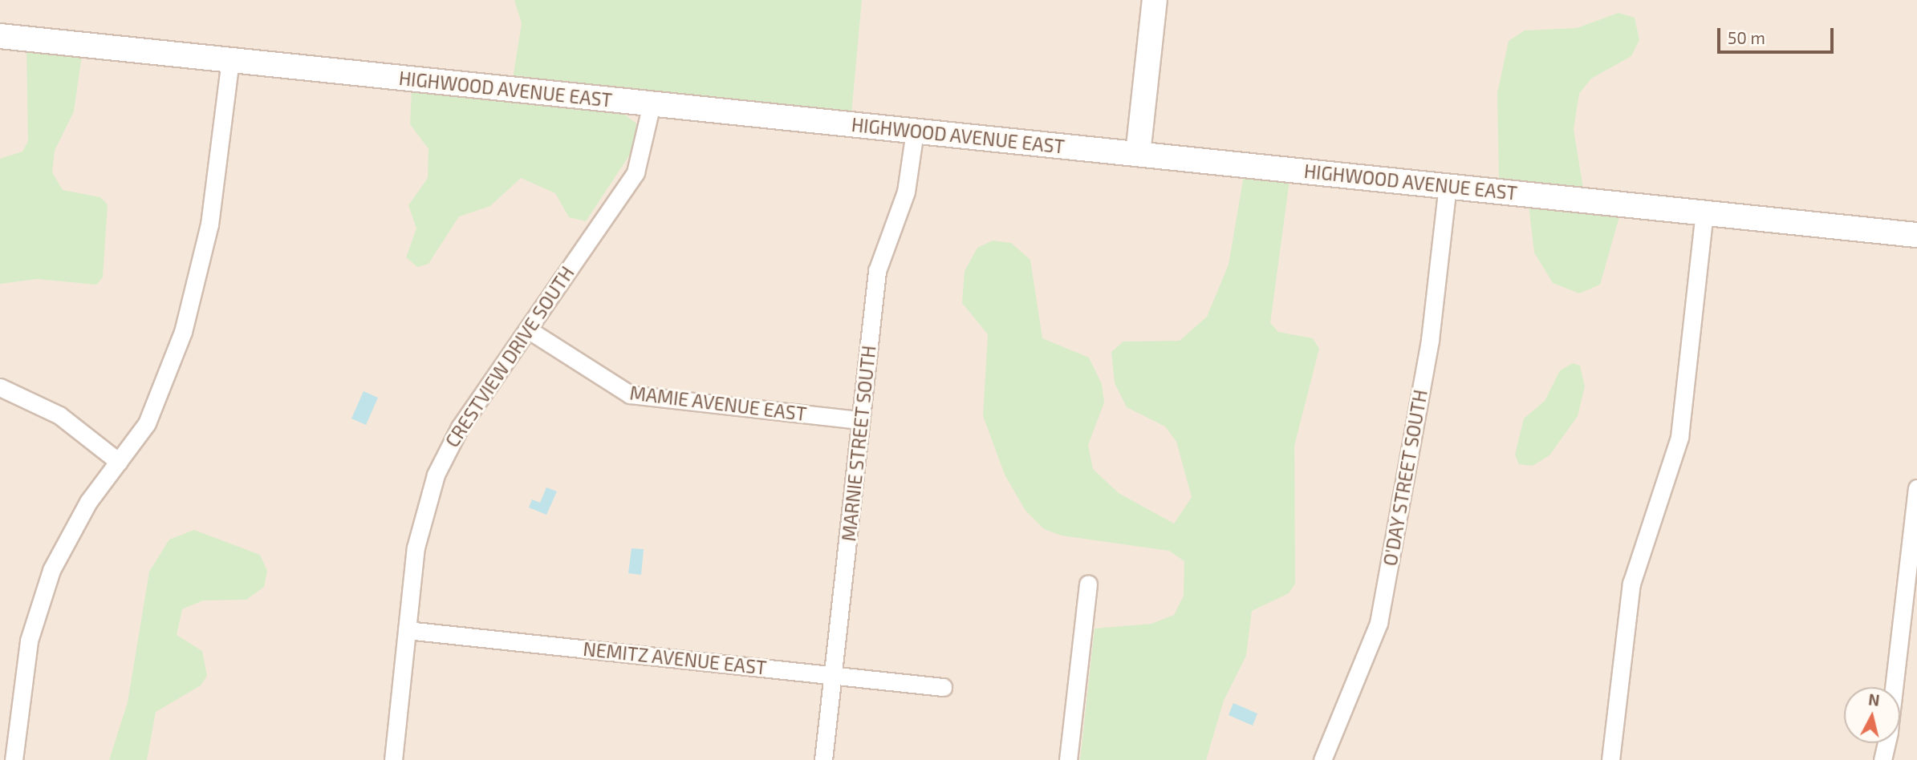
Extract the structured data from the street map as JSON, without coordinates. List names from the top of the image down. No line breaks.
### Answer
{"streets":{"street":["HIGHWOOD AVENUE EAST","CRESTVIEW DRIVE SOUTH","MAMIE AVENUE EAST","MARNIE STREET SOUTH","O'DAY STREET SOUTH","NEMITZ AVENUE EAST"]},"crossings":[["HIGHWOOD AVENUE EAST","CRESTVIEW DRIVE SOUTH"],["HIGHWOOD AVENUE EAST","MARNIE STREET SOUTH"],["HIGHWOOD AVENUE EAST","O'DAY STREET SOUTH"],["CRESTVIEW DRIVE SOUTH","MAMIE AVENUE EAST"],["CRESTVIEW DRIVE SOUTH","NEMITZ AVENUE EAST"],["MAMIE AVENUE EAST","MARNIE STREET SOUTH"],["MARNIE STREET SOUTH","NEMITZ AVENUE EAST"]],"scale_bar":"50 m","north":"top"}
